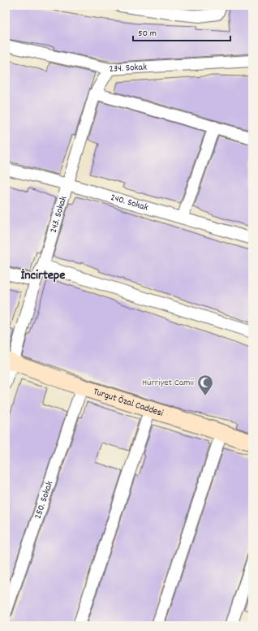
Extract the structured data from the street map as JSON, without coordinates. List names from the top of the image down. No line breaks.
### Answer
{"streets":{"street":["234. Sokak","240. Sokak","243. Sokak","Turgut Özal Caddesi","250. Sokak"]},"crossings":[["234. Sokak","243. Sokak"],["240. Sokak","243. Sokak"],["243. Sokak","Turgut Özal Caddesi"],["Turgut Özal Caddesi","250. Sokak"]],"districts":["İncirtepe"],"places":{"mosque":["Hürriyet Camii"]},"scale_bar":"50 m"}
